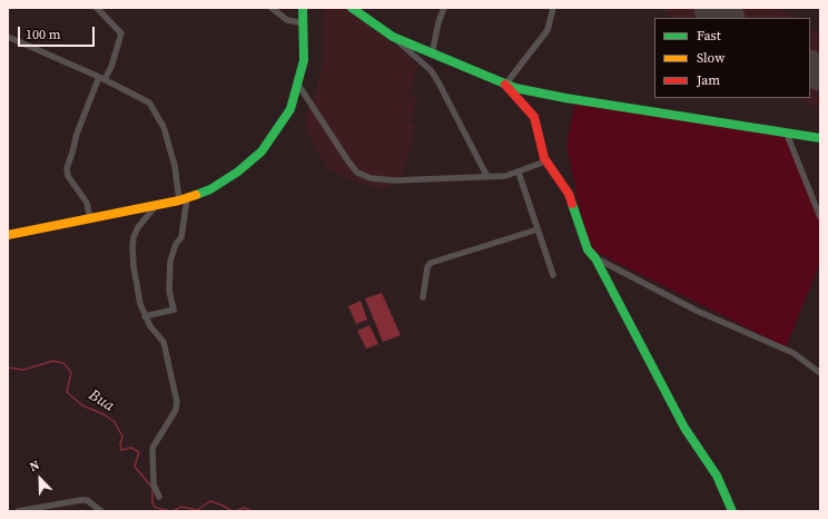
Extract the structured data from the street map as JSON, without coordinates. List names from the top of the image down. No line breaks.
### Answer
{"water":["Bua"],"legend":["Fast","Slow","Jam"],"scale_bar":"100 m","north":"top left"}
